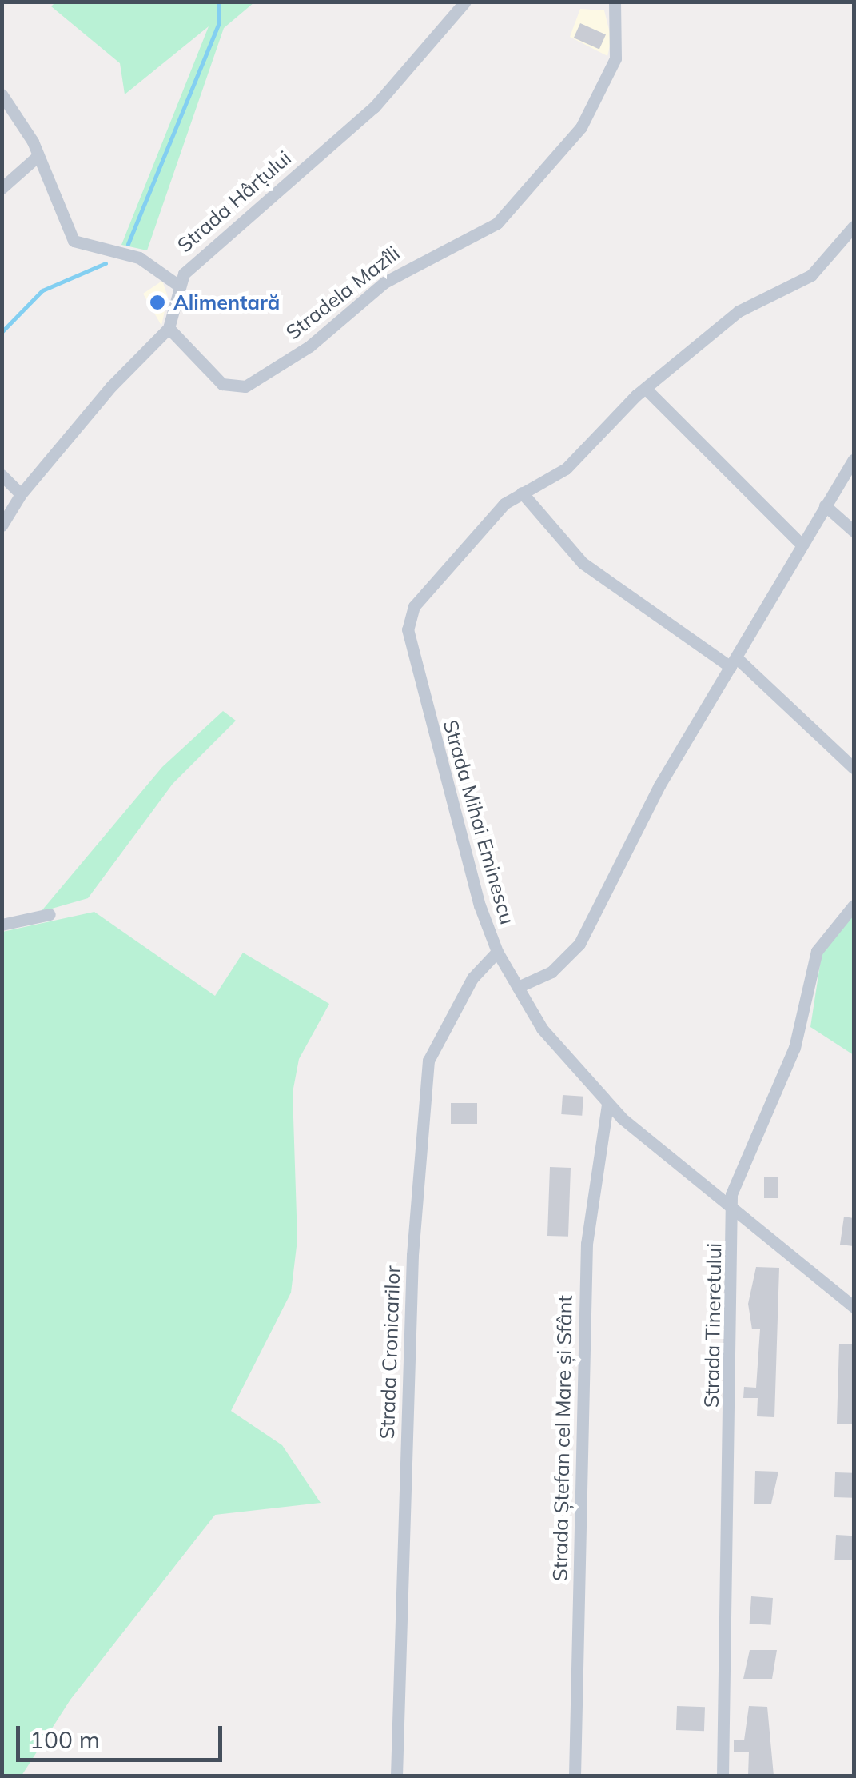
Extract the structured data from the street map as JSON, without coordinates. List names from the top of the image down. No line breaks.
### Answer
{"streets":{"street":["Strada Hârțului","Stradela Mazîli","Strada Mihai Eminescu","Strada Tineretului","Strada Cronicarilor","Strada Ștefan cel Mare și Sfânt"]},"crossings":[["Strada Hârțului","Stradela Mazîli"],["Strada Mihai Eminescu","Strada Tineretului"],["Strada Mihai Eminescu","Strada Cronicarilor"],["Strada Mihai Eminescu","Strada Ștefan cel Mare și Sfânt"]],"places":["Alimentară"],"scale_bar":"100 m"}
